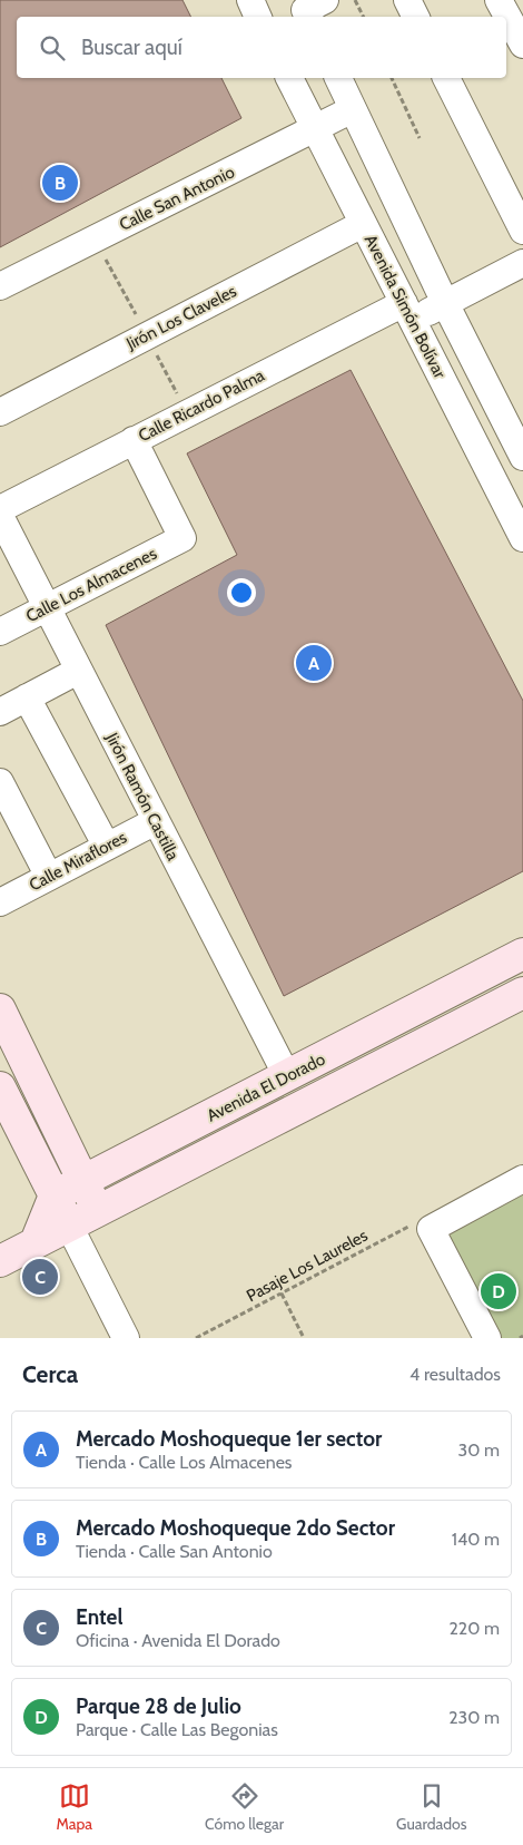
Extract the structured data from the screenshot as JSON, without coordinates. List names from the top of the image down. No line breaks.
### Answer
{"streets":{"street":["Calle San Antonio","Avenida Simón Bolívar","Jirón Los Claveles","Calle Ricardo Palma","Calle Los Almacenes","Jirón Ramón Castilla","Calle Miraflores","Avenida El Dorado"],"path":["Pasaje Los Laureles"]},"crossings":[["Calle San Antonio","Avenida Simón Bolívar"],["Avenida Simón Bolívar","Jirón Los Claveles"],["Avenida Simón Bolívar","Calle Ricardo Palma"],["Calle Ricardo Palma","Calle Los Almacenes"],["Calle Los Almacenes","Jirón Ramón Castilla"],["Jirón Ramón Castilla","Calle Miraflores"],["Jirón Ramón Castilla","Avenida El Dorado"]],"page":{"search":"Buscar aquí","pins":["B","A","C","D"],"heading":["Cerca","4 resultados"],"list":[{"mark":"A","name":"Mercado Moshoqueque 1er sector","note":"Tienda · Calle Los Almacenes","value":"30 m"},{"mark":"B","name":"Mercado Moshoqueque 2do Sector","note":"Tienda · Calle San Antonio","value":"140 m"},{"mark":"C","name":"Entel","note":"Oficina · Avenida El Dorado","value":"220 m"},{"mark":"D","name":"Parque 28 de Julio","note":"Parque · Calle Las Begonias","value":"230 m"}],"nav":["Mapa","Cómo llegar","Guardados"]}}
